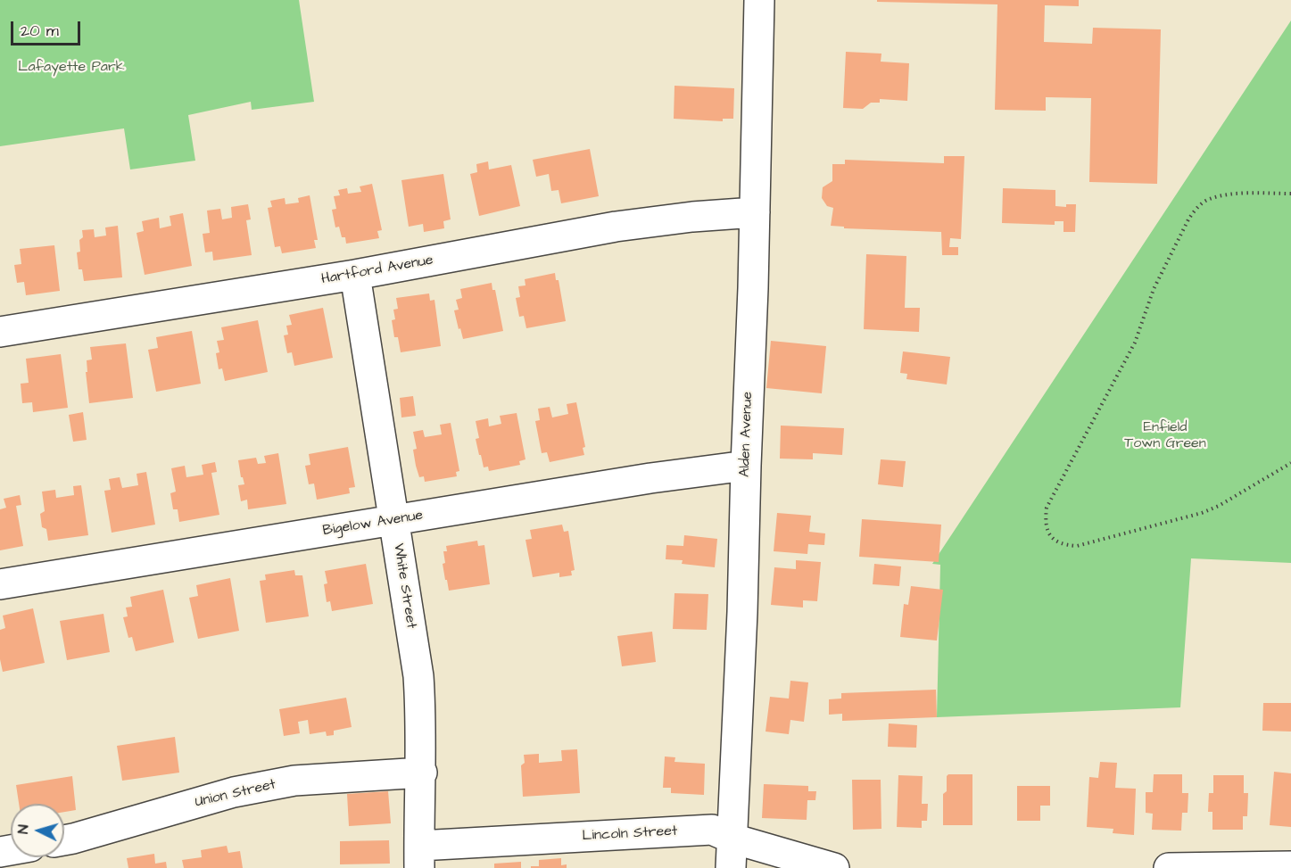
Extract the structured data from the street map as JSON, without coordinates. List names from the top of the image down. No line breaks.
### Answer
{"streets":{"street":["Hartford Avenue","Alden Avenue","Bigelow Avenue","White Street","Union Street","Lincoln Street"]},"crossings":[["Hartford Avenue","Alden Avenue"],["Hartford Avenue","White Street"],["Alden Avenue","Bigelow Avenue"],["Alden Avenue","Lincoln Street"],["Bigelow Avenue","White Street"],["White Street","Union Street"],["White Street","Lincoln Street"]],"parks":["Lafayette Park","Enfield Town Green"],"scale_bar":"20 m","north":"left"}
